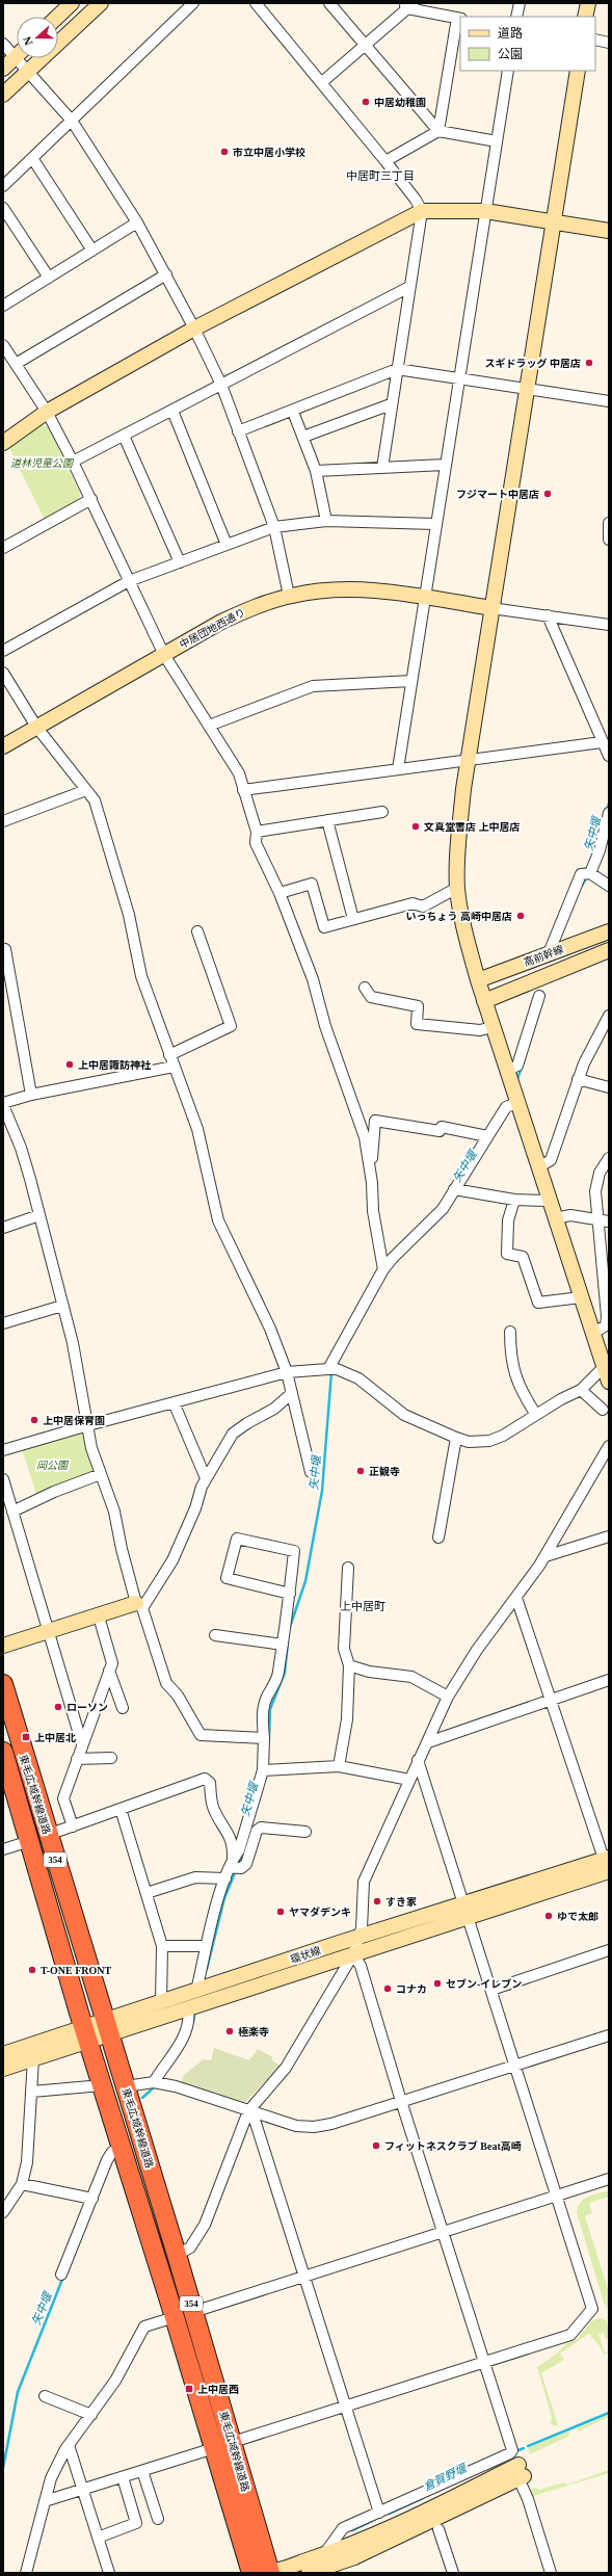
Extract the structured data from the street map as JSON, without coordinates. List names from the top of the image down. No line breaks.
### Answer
{"streets":{"highway":["東毛広域幹線道路","354"],"street":["中居団地西通り","高前幹線","環状線"]},"crossings":[["東毛広域幹線道路","環状線"]],"districts":["中居町三丁目","上中居町"],"water":["矢中堰","倉賀野堰"],"parks":["道林児童公園","岡公園"],"places":{"other":["中居幼稚園","市立中居小学校","スギドラッグ 中居店","フジマート中居店","文真堂書店 上中居店","いっちょう 高崎中居店","上中居諏訪神社","上中居保育園","正観寺","ローソン","すき家","ヤマダデンキ","ゆで太郎","T-ONE FRONT","セブン-イレブン","コナカ","極楽寺","フィットネスクラブ Beat高崎"],"transit":["上中居北","上中居西"]},"legend":["道路","公園"],"north":"left"}
